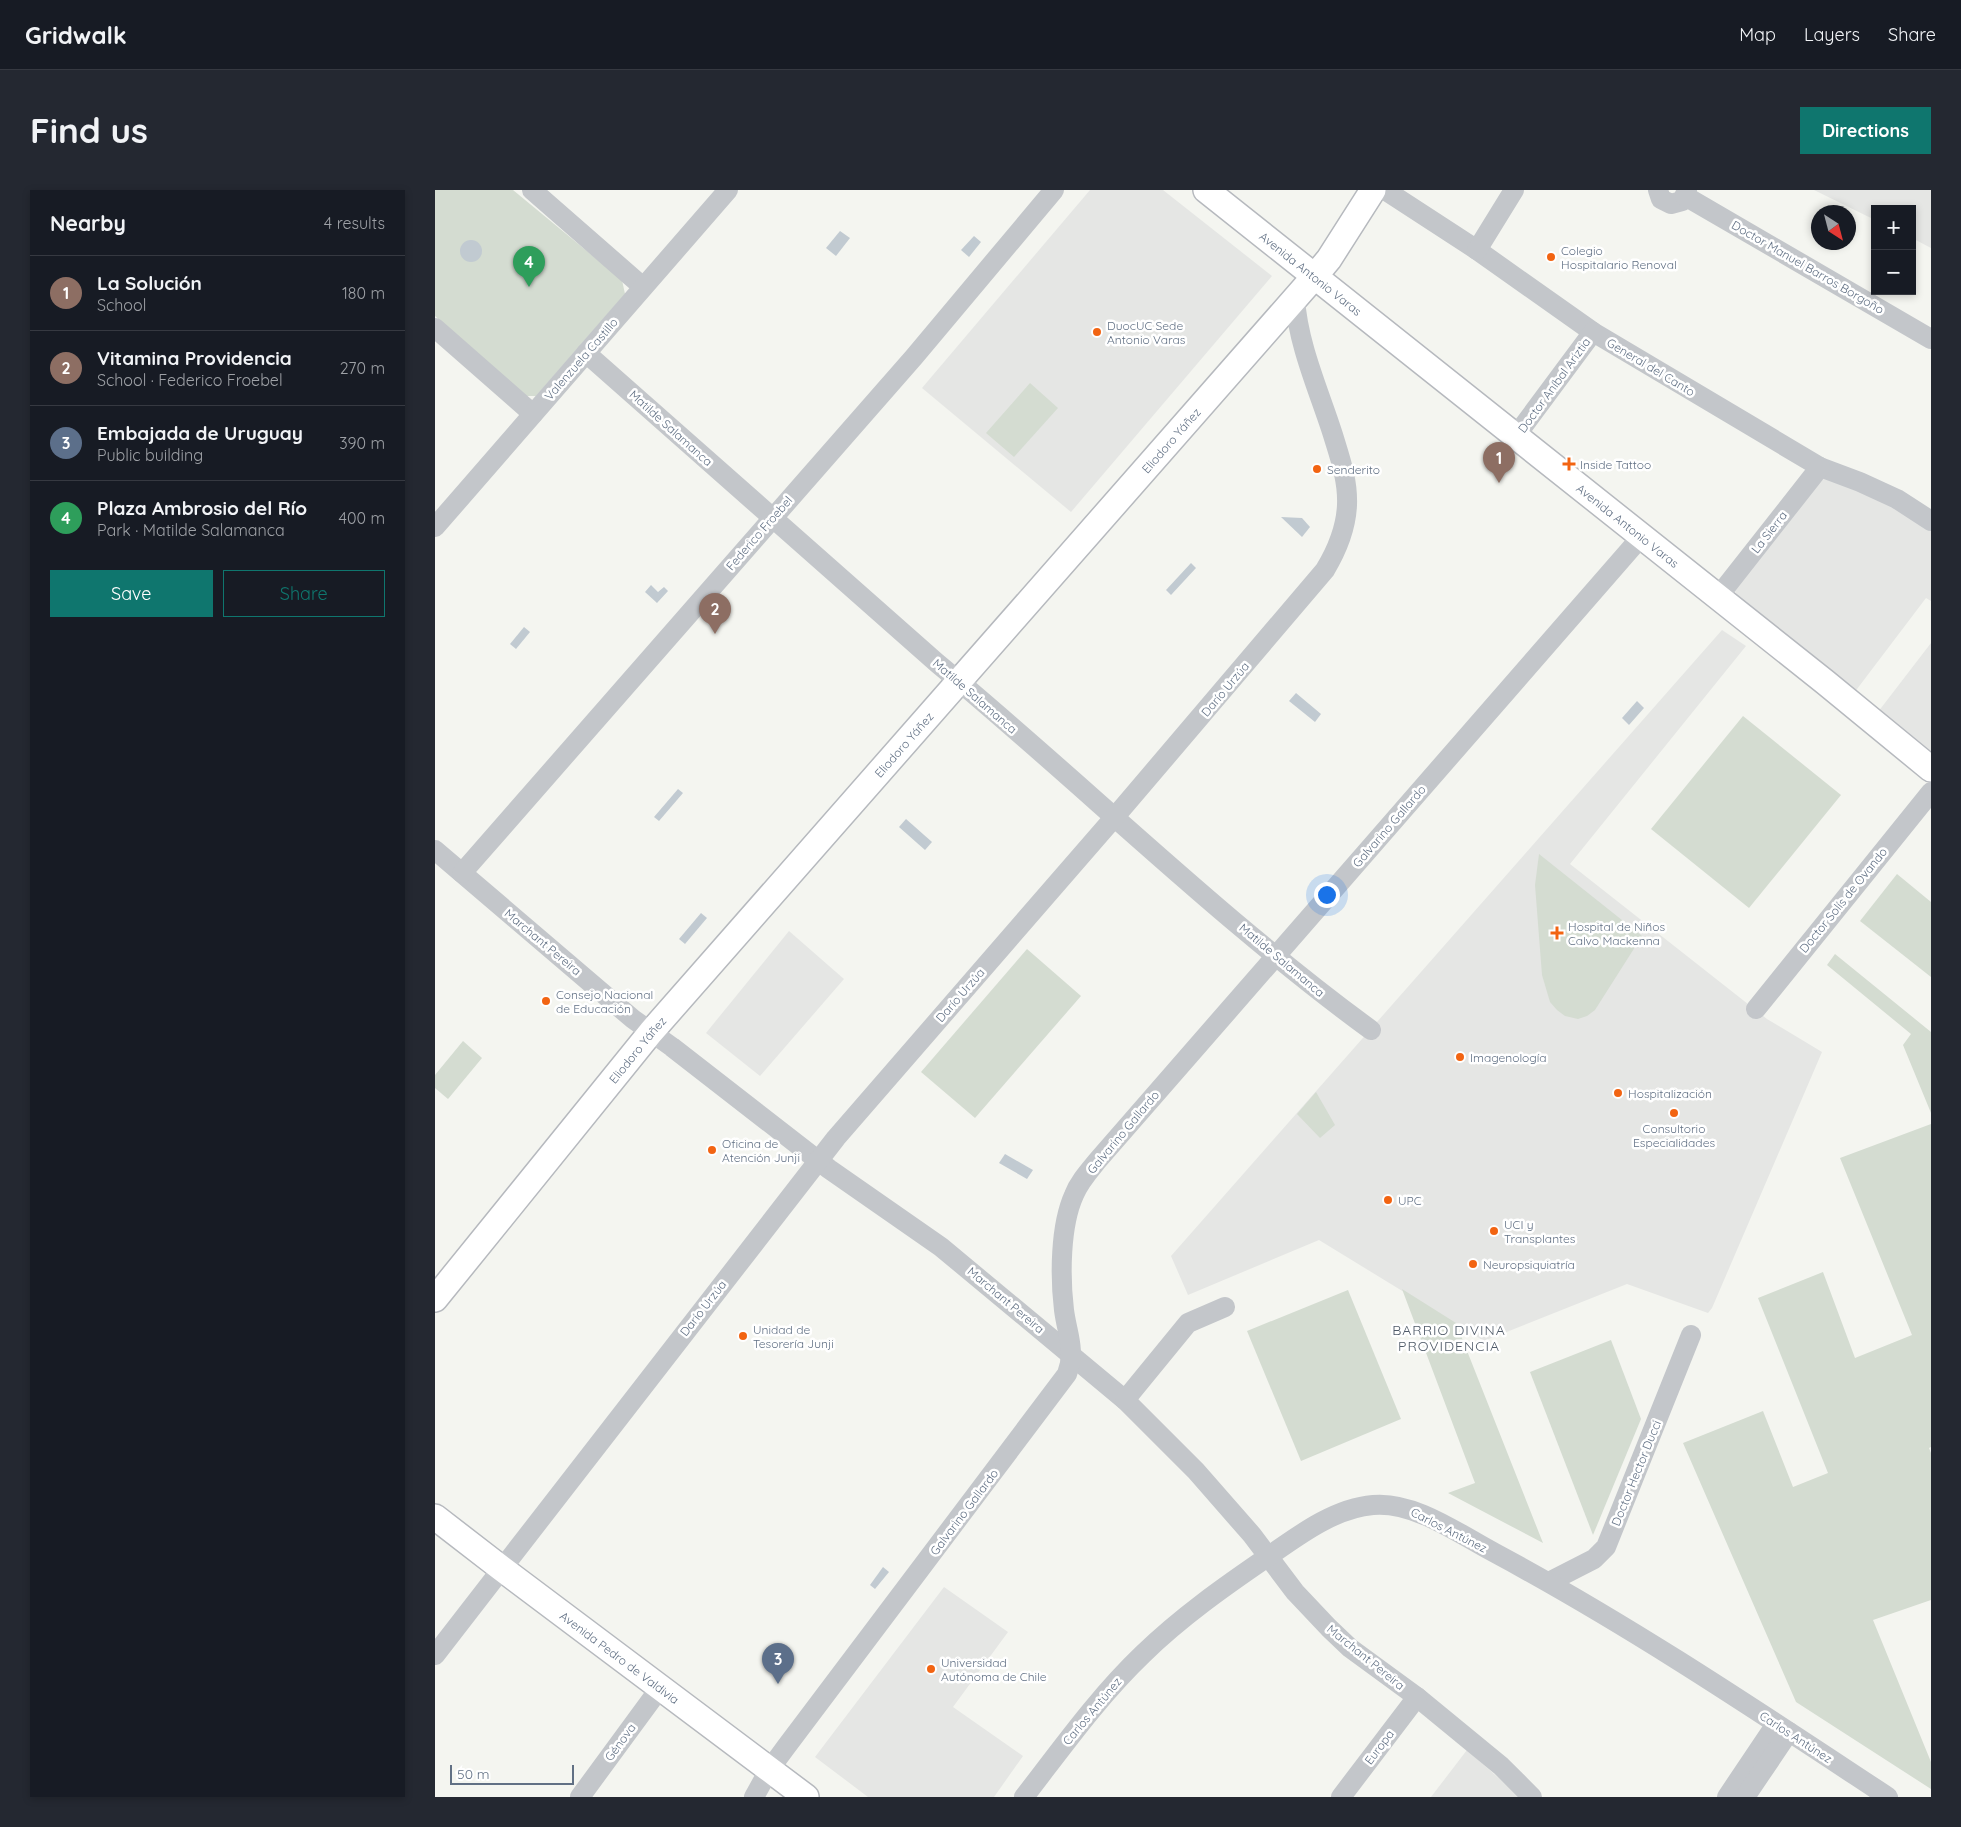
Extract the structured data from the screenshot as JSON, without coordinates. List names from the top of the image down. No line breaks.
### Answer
{"streets":{"main road":["Avenida Antonio Varas","Eliodoro Yáñez","Avenida Pedro de Valdivia"],"street":["Doctor Manuel Barros Borgoño","Valenzuela Castillo","General del Canto","Doctor Aníbal Ariztia","Matilde Salamanca","La Sierra","Federico Froebel","Darío Urzúa","Galvarino Gallardo","Doctor Solís de Ovando","Marchant Pereira","Doctor Hector Ducci","Carlos Antúnez","Génova","Europa"]},"crossings":[["Avenida Antonio Varas","Doctor Aníbal Ariztia"],["Avenida Antonio Varas","Eliodoro Yáñez"],["Avenida Antonio Varas","La Sierra"],["Avenida Antonio Varas","Galvarino Gallardo"],["Valenzuela Castillo","Matilde Salamanca"],["General del Canto","Doctor Aníbal Ariztia"],["General del Canto","La Sierra"],["Matilde Salamanca","Eliodoro Yáñez"],["Matilde Salamanca","Federico Froebel"],["Matilde Salamanca","Darío Urzúa"],["Matilde Salamanca","Galvarino Gallardo"],["Eliodoro Yáñez","Darío Urzúa"],["Eliodoro Yáñez","Marchant Pereira"],["Federico Froebel","Marchant Pereira"],["Darío Urzúa","Marchant Pereira"],["Darío Urzúa","Avenida Pedro de Valdivia"],["Galvarino Gallardo","Marchant Pereira"],["Galvarino Gallardo","Avenida Pedro de Valdivia"],["Marchant Pereira","Carlos Antúnez"],["Marchant Pereira","Europa"],["Doctor Hector Ducci","Carlos Antúnez"],["Avenida Pedro de Valdivia","Génova"]],"districts":["BARRIO DIVINA PROVIDENCIA"],"places":{"other":["Colegio Hospitalario Renoval","DuocUC Sede Antonio Varas","Senderito","Consejo Nacional de Educación","Imagenología","Hospitalización","Consultorio Especialidades","Oficina de Atención Junji","UPC","UCI y Transplantes","Neuropsiquiatría","Unidad de Tesorería Junji","Universidad Autónoma de Chile"],"health":["Inside Tattoo","Hospital de Niños Calvo Mackenna"]},"scale_bar":"50 m","north":"bottom right","page":{"header":"Gridwalk","nav":["Map","Layers","Share"],"buttons":["Directions",["Save","Share"]],"title":"Find us","heading":["Nearby","4 results"],"map_buttons":["+","−"],"pins":["4","1","2","3"],"list":[{"mark":"1","name":"La Solución","note":"School","value":"180 m"},{"mark":"2","name":"Vitamina Providencia","note":"School · Federico Froebel","value":"270 m"},{"mark":"3","name":"Embajada de Uruguay","note":"Public building","value":"390 m"},{"mark":"4","name":"Plaza Ambrosio del Río","note":"Park · Matilde Salamanca","value":"400 m"}],"scale":"50 m"}}
